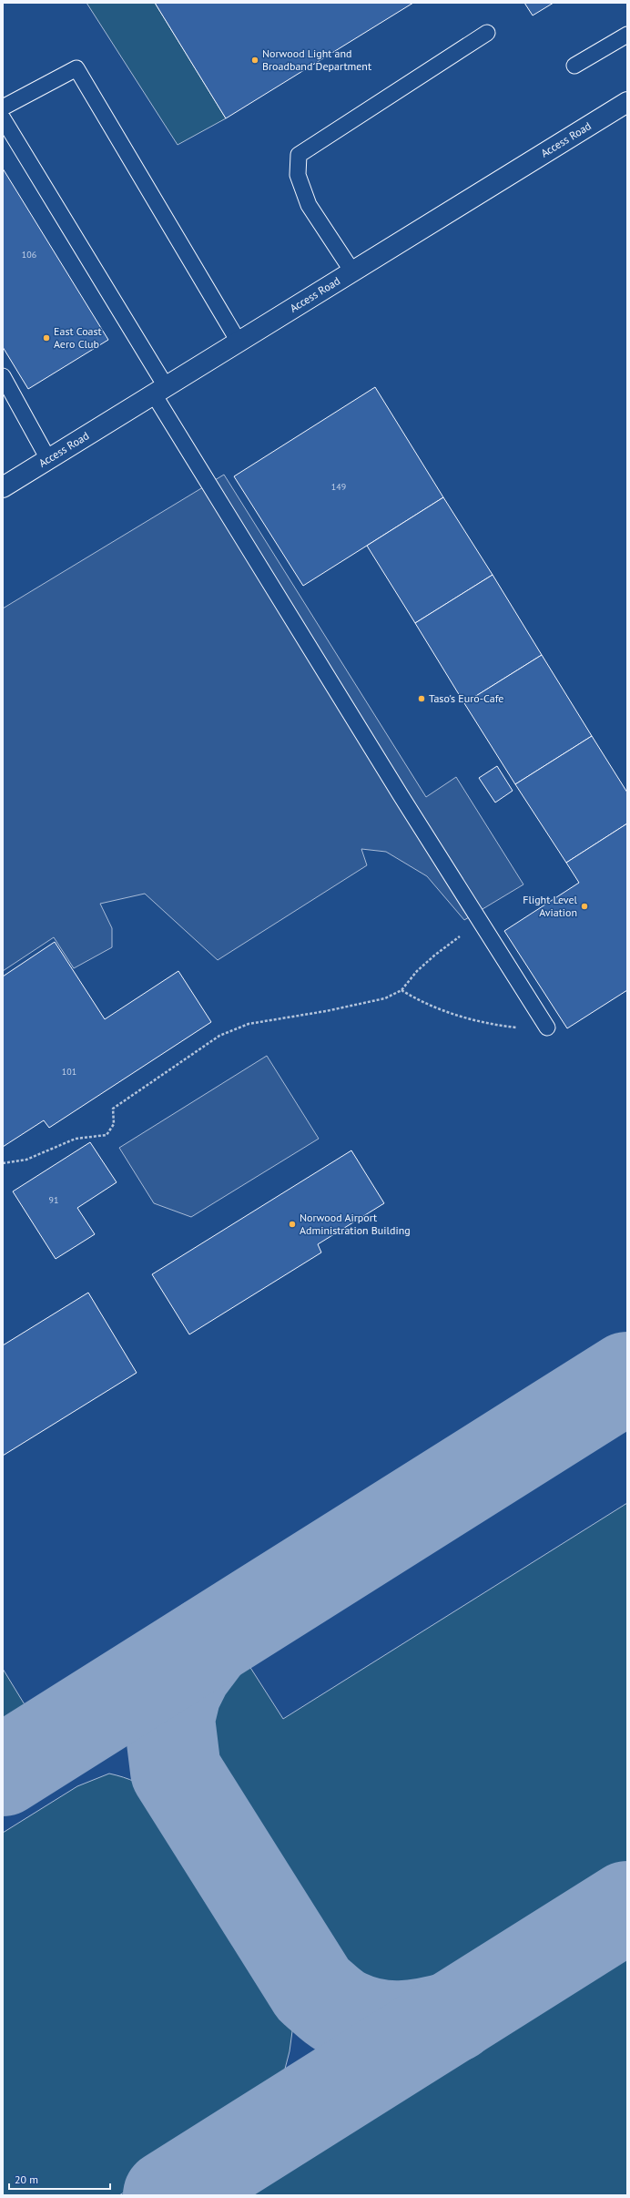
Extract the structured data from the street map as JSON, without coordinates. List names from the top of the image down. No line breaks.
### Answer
{"streets":{"street":["Access Road"]},"places":["Norwood Light and Broadband Department","East Coast Aero Club","Taso's Euro-Cafe","Flight Level Aviation","Norwood Airport Administration Building"],"house_numbers":["106","149","101","91"],"scale_bar":"20 m"}
